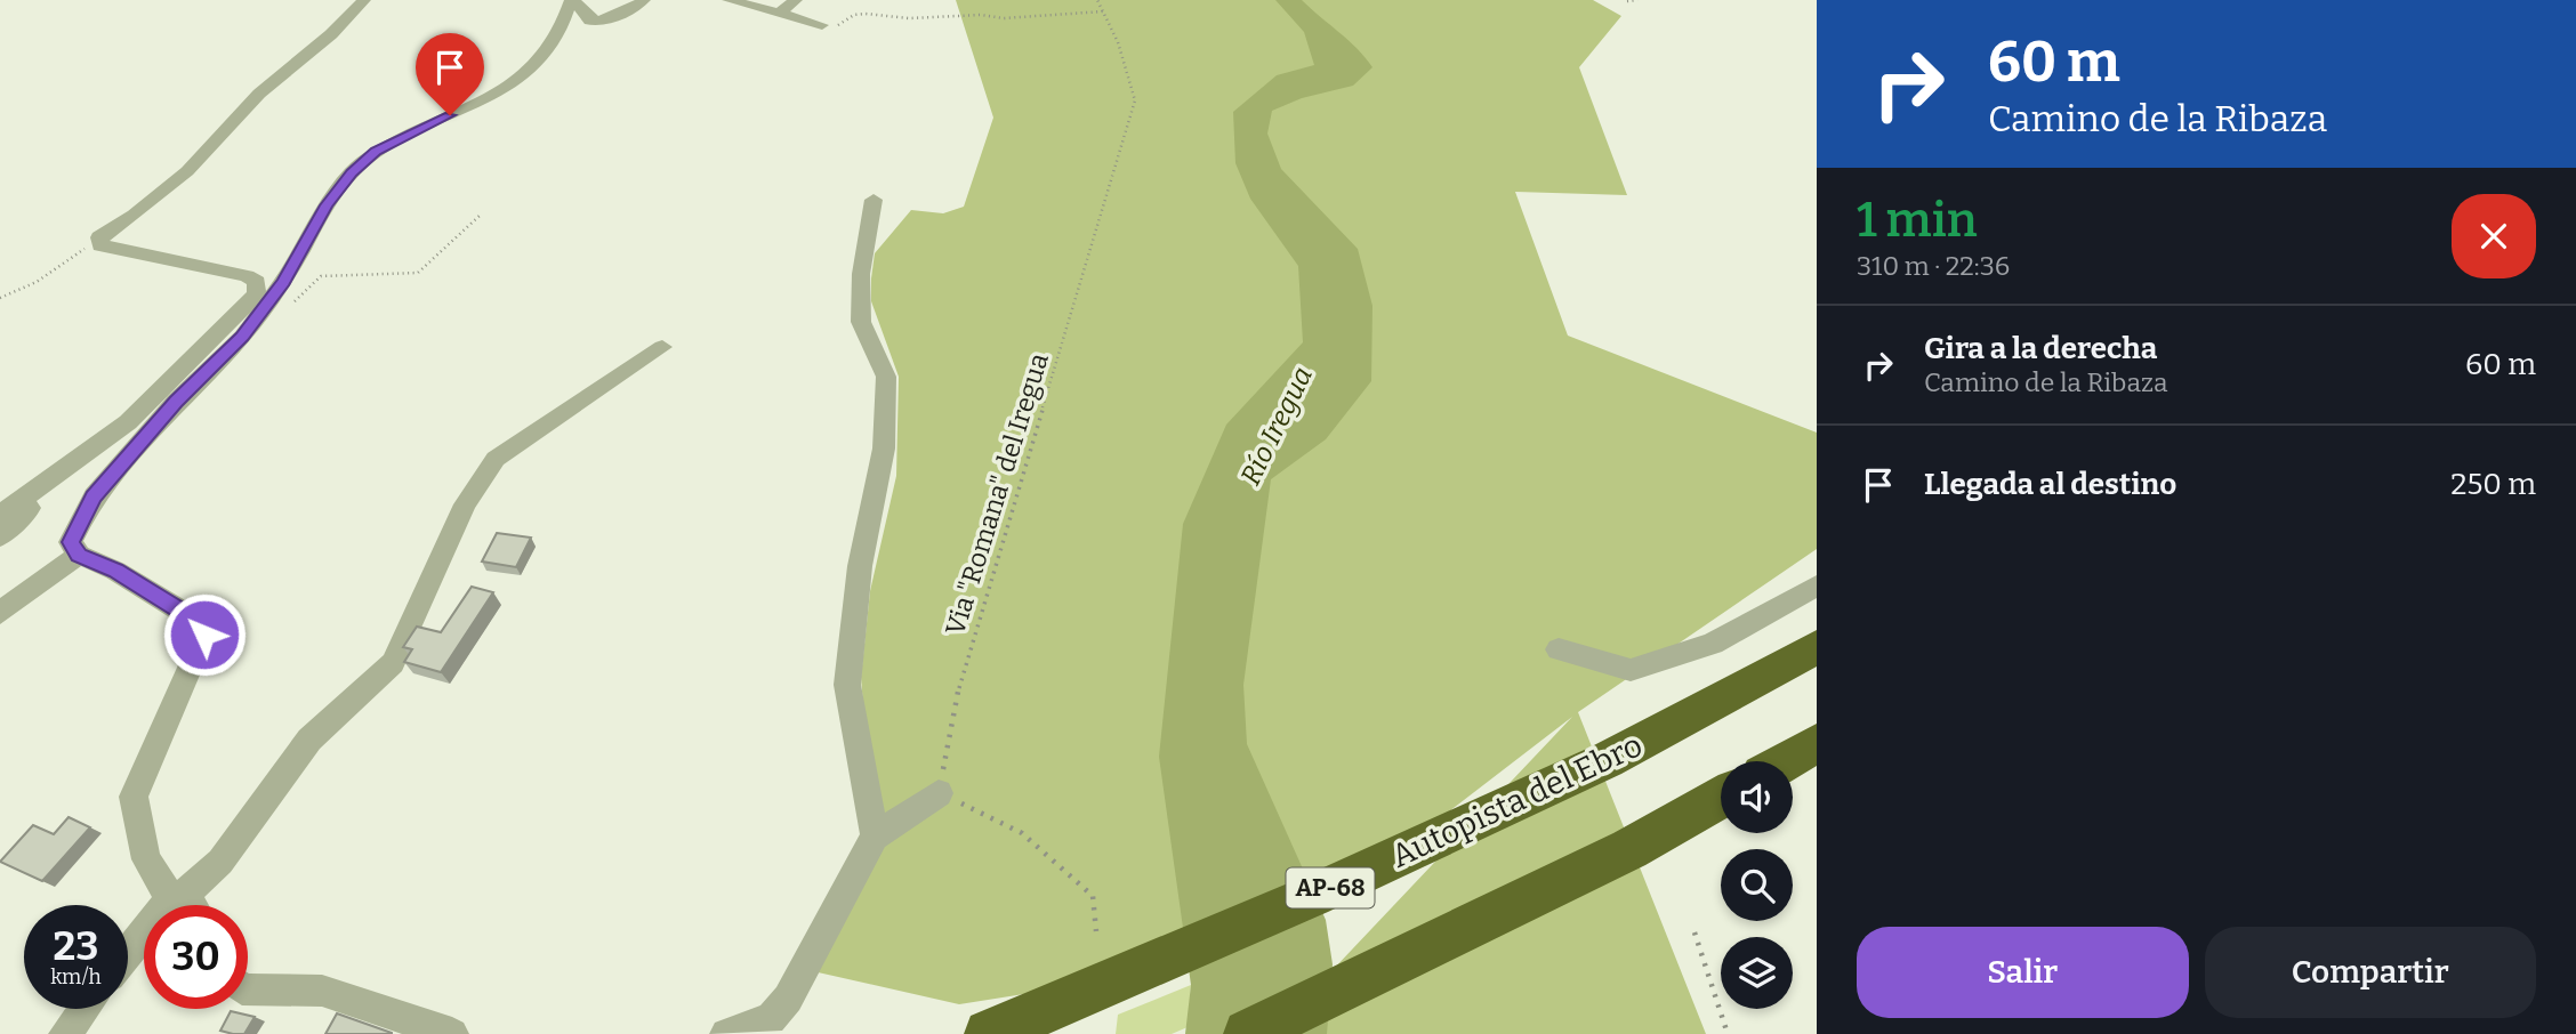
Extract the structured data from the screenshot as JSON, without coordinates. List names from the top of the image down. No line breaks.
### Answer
{"streets":{"highway":["Autopista del Ebro","AP-68"],"path":["Via \"Romana\" del Iregua"]},"water":["Río Iregua"],"page":{"turn":["60 m","Camino de la Ribaza"],"heading":["1 min","310 m · 22:36"],"list":[{"name":"Gira a la derecha","note":"Camino de la Ribaza","value":"60 m"},{"name":"Llegada al destino","value":"250 m"}],"speed":"23 km/h","limit":"30","buttons":["Salir","Compartir"]}}
